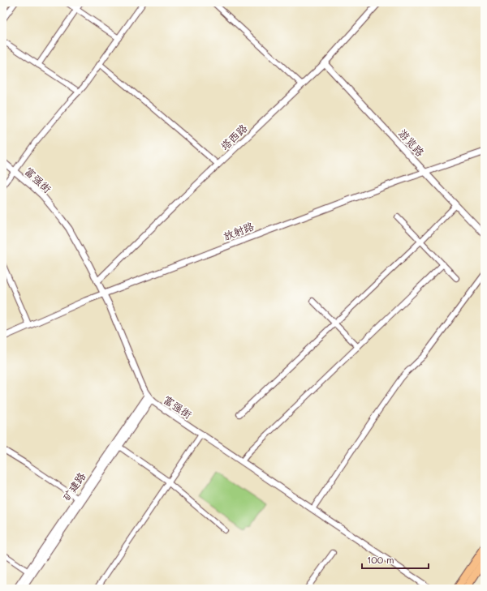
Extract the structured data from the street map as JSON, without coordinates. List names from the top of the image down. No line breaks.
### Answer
{"streets":{"street":["塔西路","游览路","富强街","放射路","矿建路"]},"crossings":[["塔西路","游览路"],["塔西路","富强街"],["游览路","放射路"],["富强街","放射路"],["富强街","矿建路"]],"scale_bar":"100 m"}
